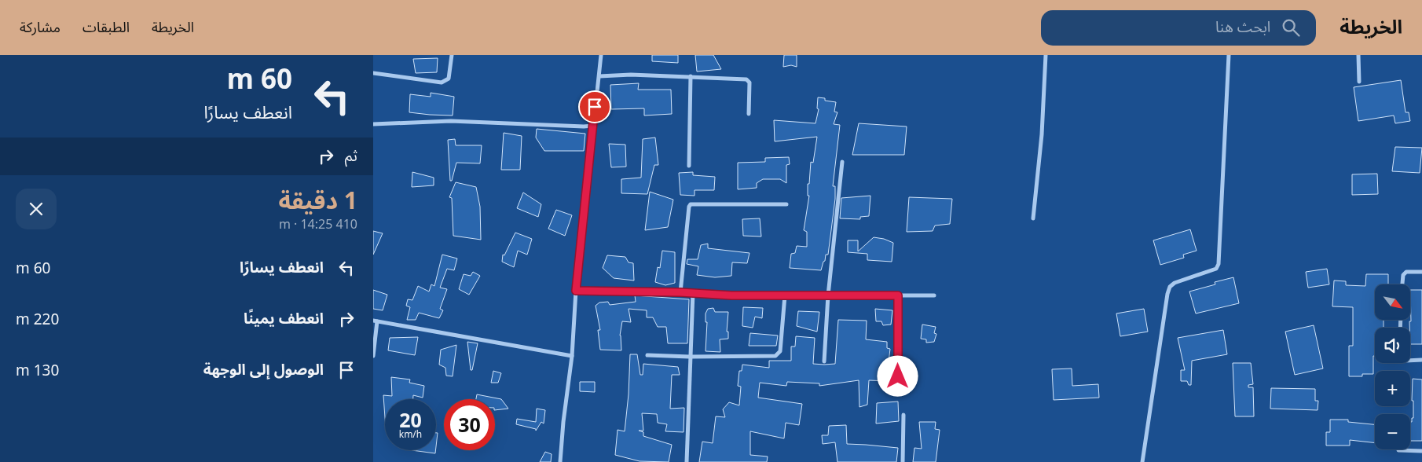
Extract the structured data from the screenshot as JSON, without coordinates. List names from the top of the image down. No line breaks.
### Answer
{"north":"bottom right","page":{"header":"الخريطة","search":"ابحث هنا","nav":["الخريطة","الطبقات","مشاركة"],"turn":["60 m","انعطف يسارًا"],"then":"ثم","heading":["1 دقيقة","410 m · 14:25"],"list":[{"name":"انعطف يسارًا","value":"60 m"},{"name":"انعطف يمينًا","value":"220 m"},{"name":"الوصول إلى الوجهة","value":"130 m"}],"map_buttons":["+","−"],"speed":"20 km/h","limit":"30"}}
